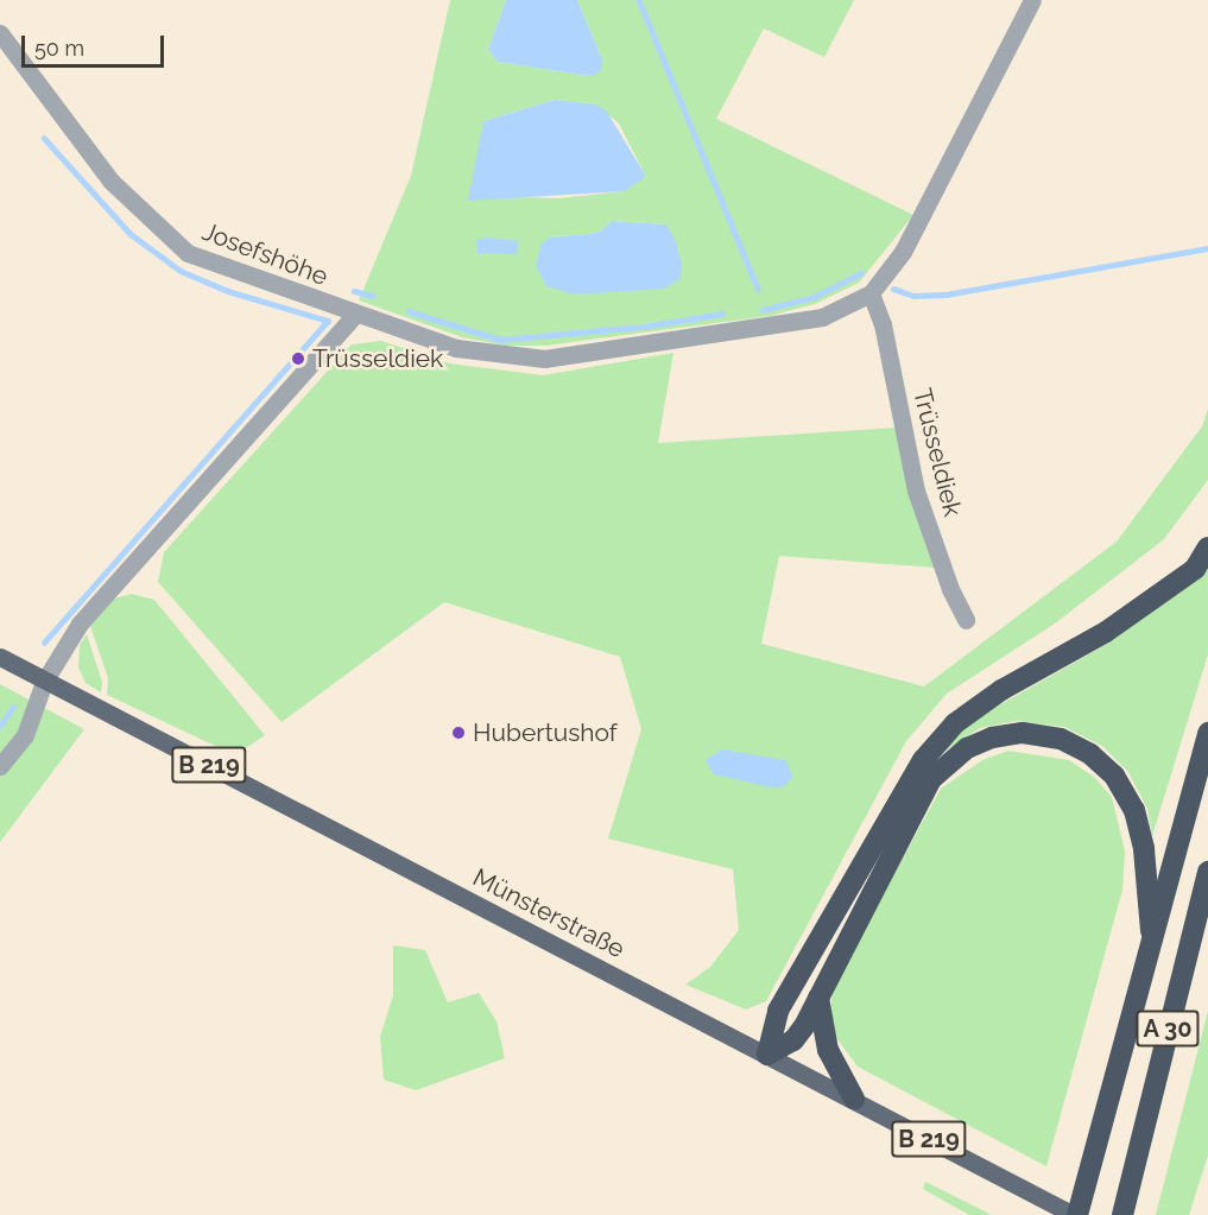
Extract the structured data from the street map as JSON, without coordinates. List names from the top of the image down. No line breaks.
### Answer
{"streets":{"highway":["A 30"],"main road":["B 219","Münsterstraße"],"street":["Josefshöhe","Trüsseldiek"]},"crossings":[["Münsterstraße","A 30"]],"places":["Trüsseldiek","Hubertushof"],"scale_bar":"50 m"}
